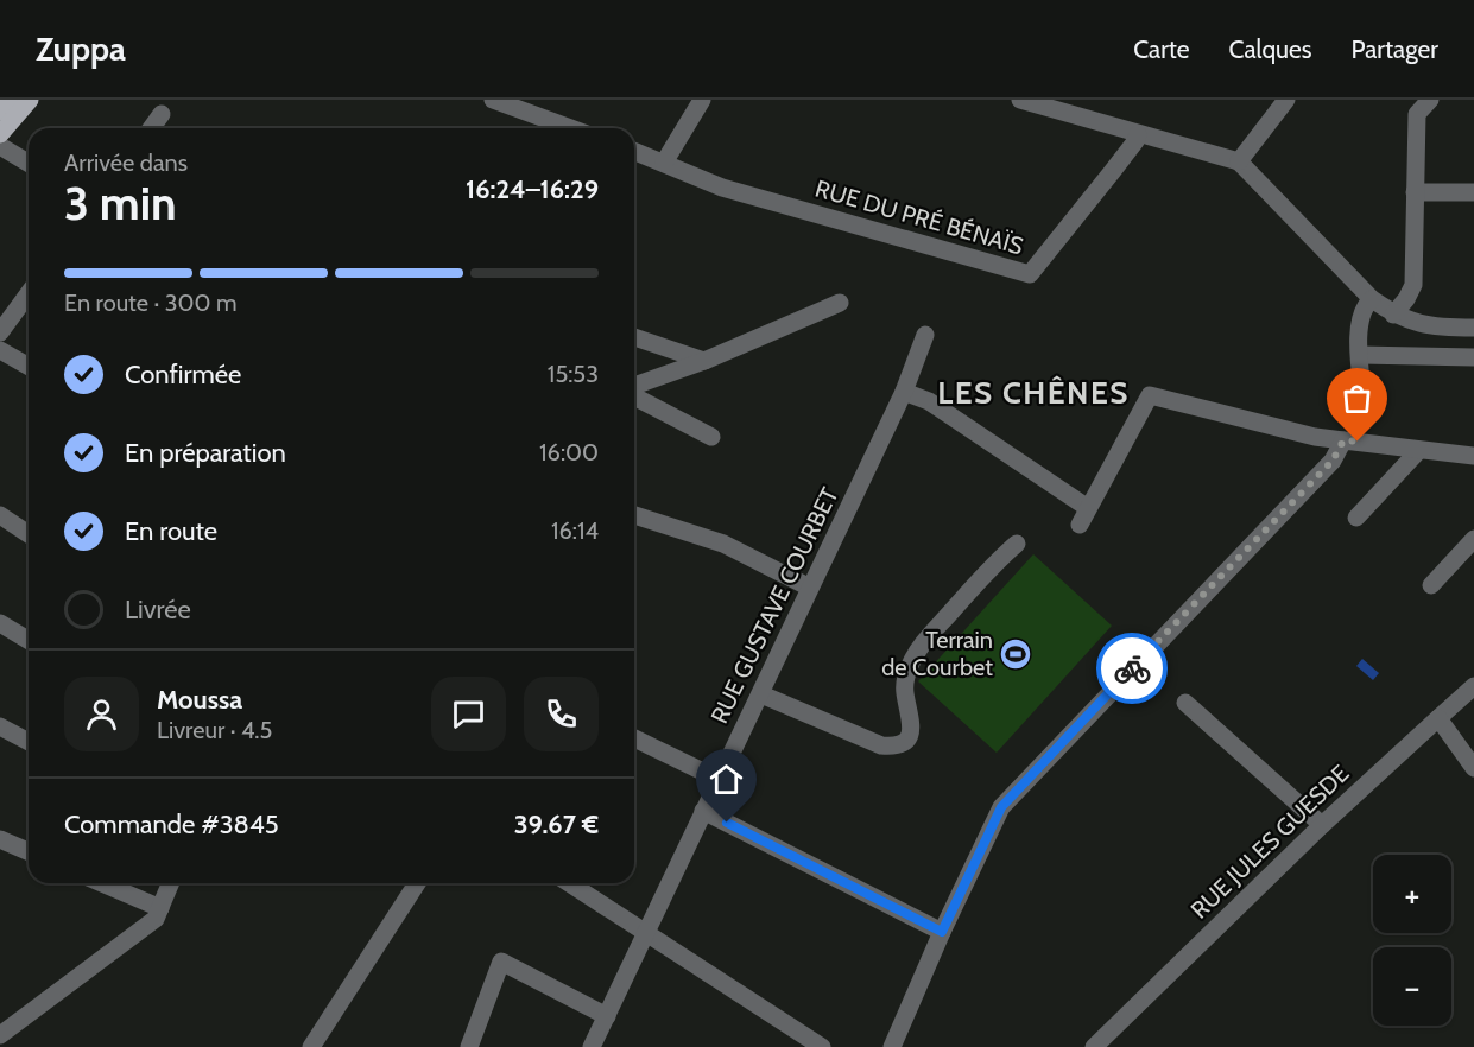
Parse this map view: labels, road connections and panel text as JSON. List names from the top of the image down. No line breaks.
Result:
{"streets":{"street":["RUE DU PRÉ BÉNAÏS","RUE GUSTAVE COURBET","RUE JULES GUESDE"]},"districts":["LES CHÊNES"],"places":{"sports":["Terrain de Courbet"]},"page":{"header":"Zuppa","nav":["Carte","Calques","Partager"],"heading":["3 min","Arrivée dans","16:24–16:29"],"panel":["Moussa","Livreur · 4.5","Commande #3845","39.67 €"],"bar":"En route · 300 m","list":[["Confirmée","15:53"],["En préparation","16:00"],["En route","16:14"],"Livrée"],"map_buttons":["+","−"]}}
